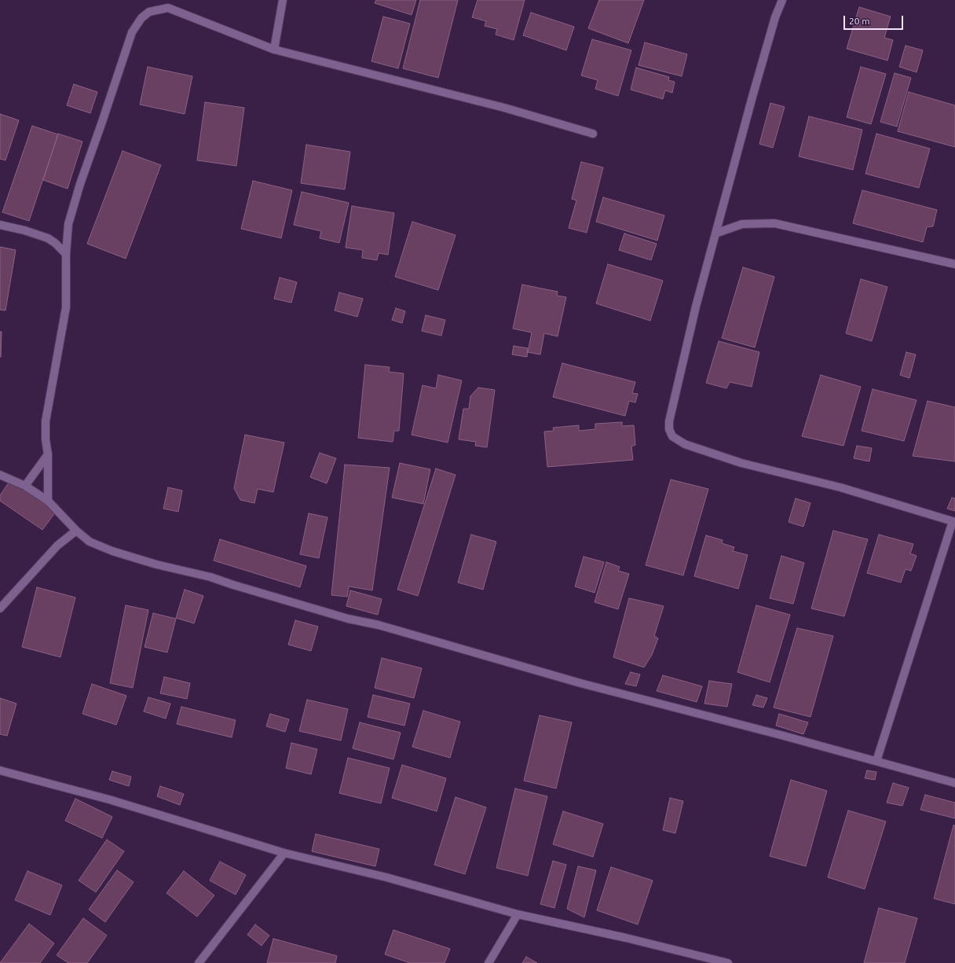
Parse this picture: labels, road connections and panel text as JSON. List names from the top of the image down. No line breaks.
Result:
{"scale_bar":"20 m"}
